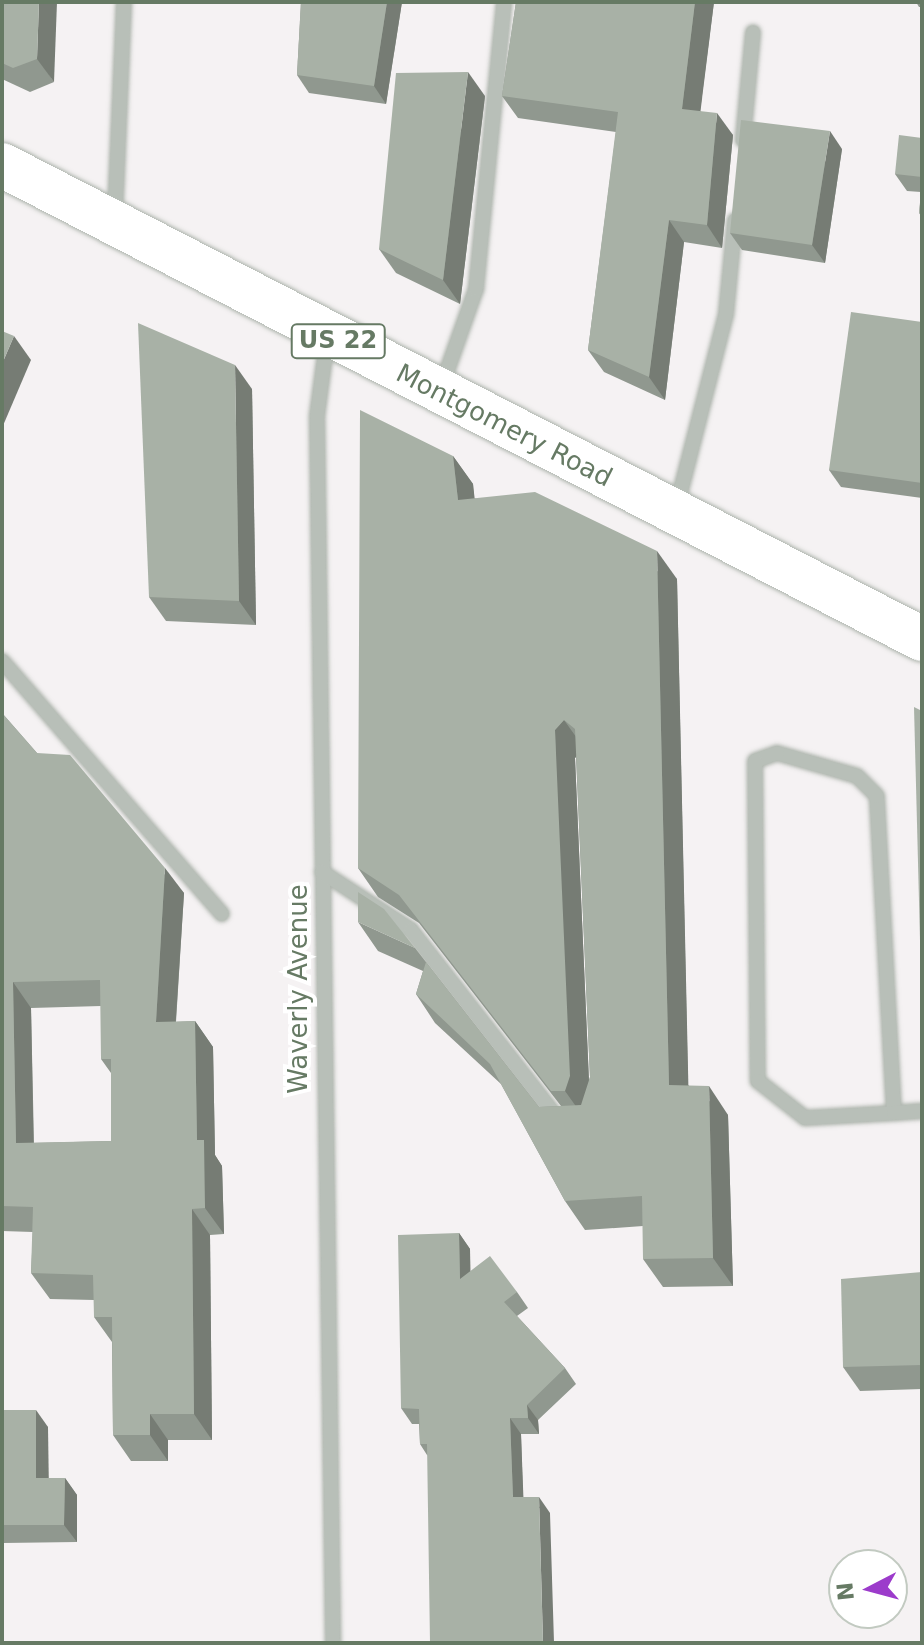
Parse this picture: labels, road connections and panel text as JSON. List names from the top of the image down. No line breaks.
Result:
{"streets":{"main road":["US 22","Montgomery Road"],"street":["Waverly Avenue"]},"crossings":[["Montgomery Road","Waverly Avenue"]],"north":"left"}
